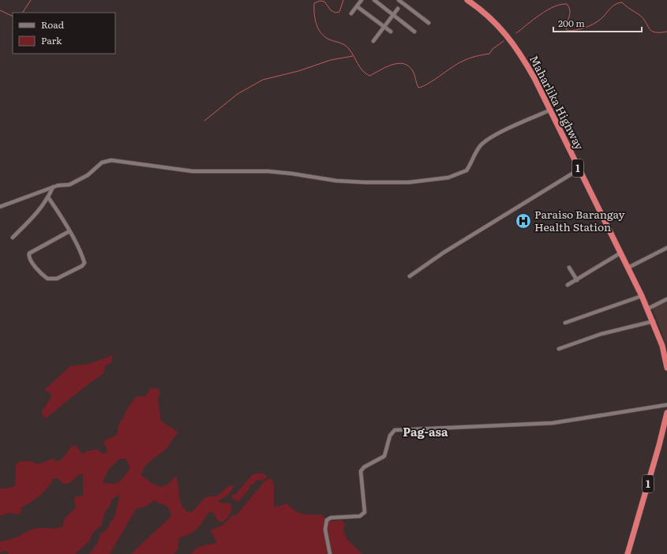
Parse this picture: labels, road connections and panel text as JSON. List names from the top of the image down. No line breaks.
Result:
{"streets":{"highway":["Maharlika Highway","1"]},"districts":["Pag-asa"],"places":{"hospital":["Paraiso Barangay Health Station"]},"legend":["Road","Park"],"scale_bar":"200 m"}
